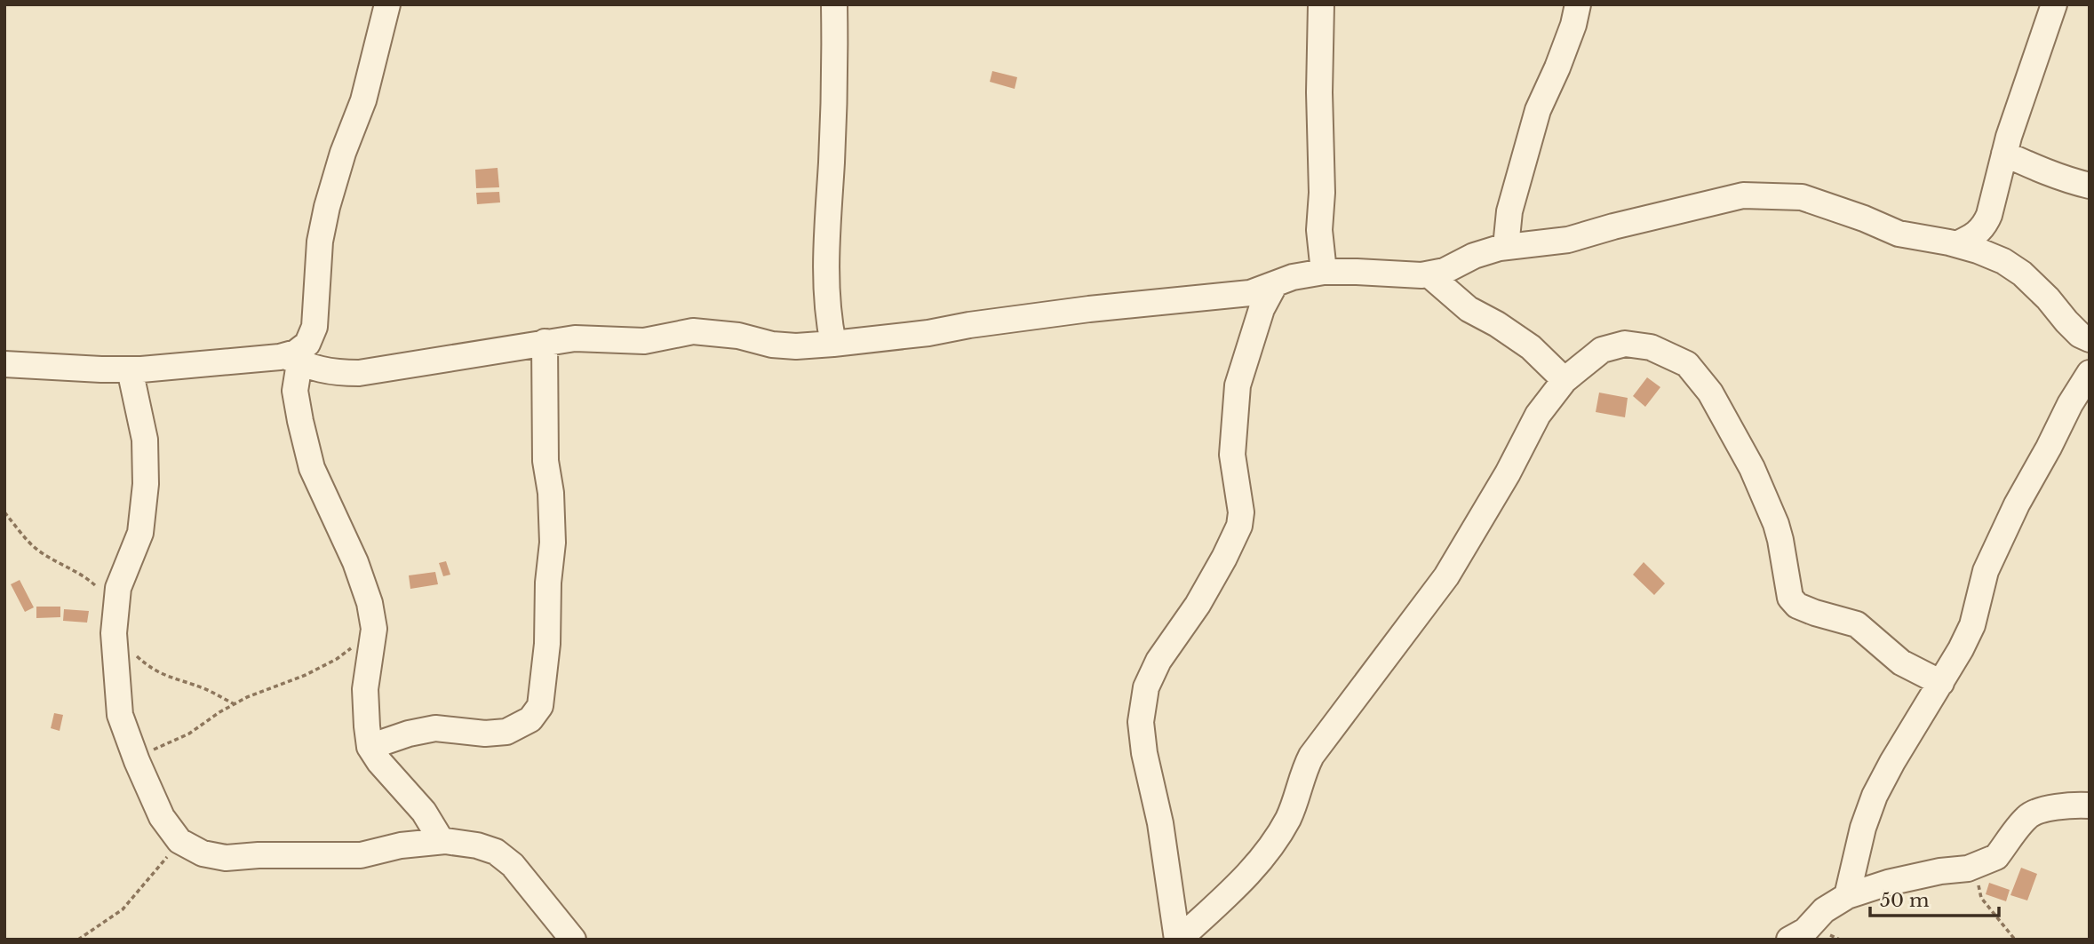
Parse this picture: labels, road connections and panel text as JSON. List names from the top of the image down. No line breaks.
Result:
{"scale_bar":"50 m"}
